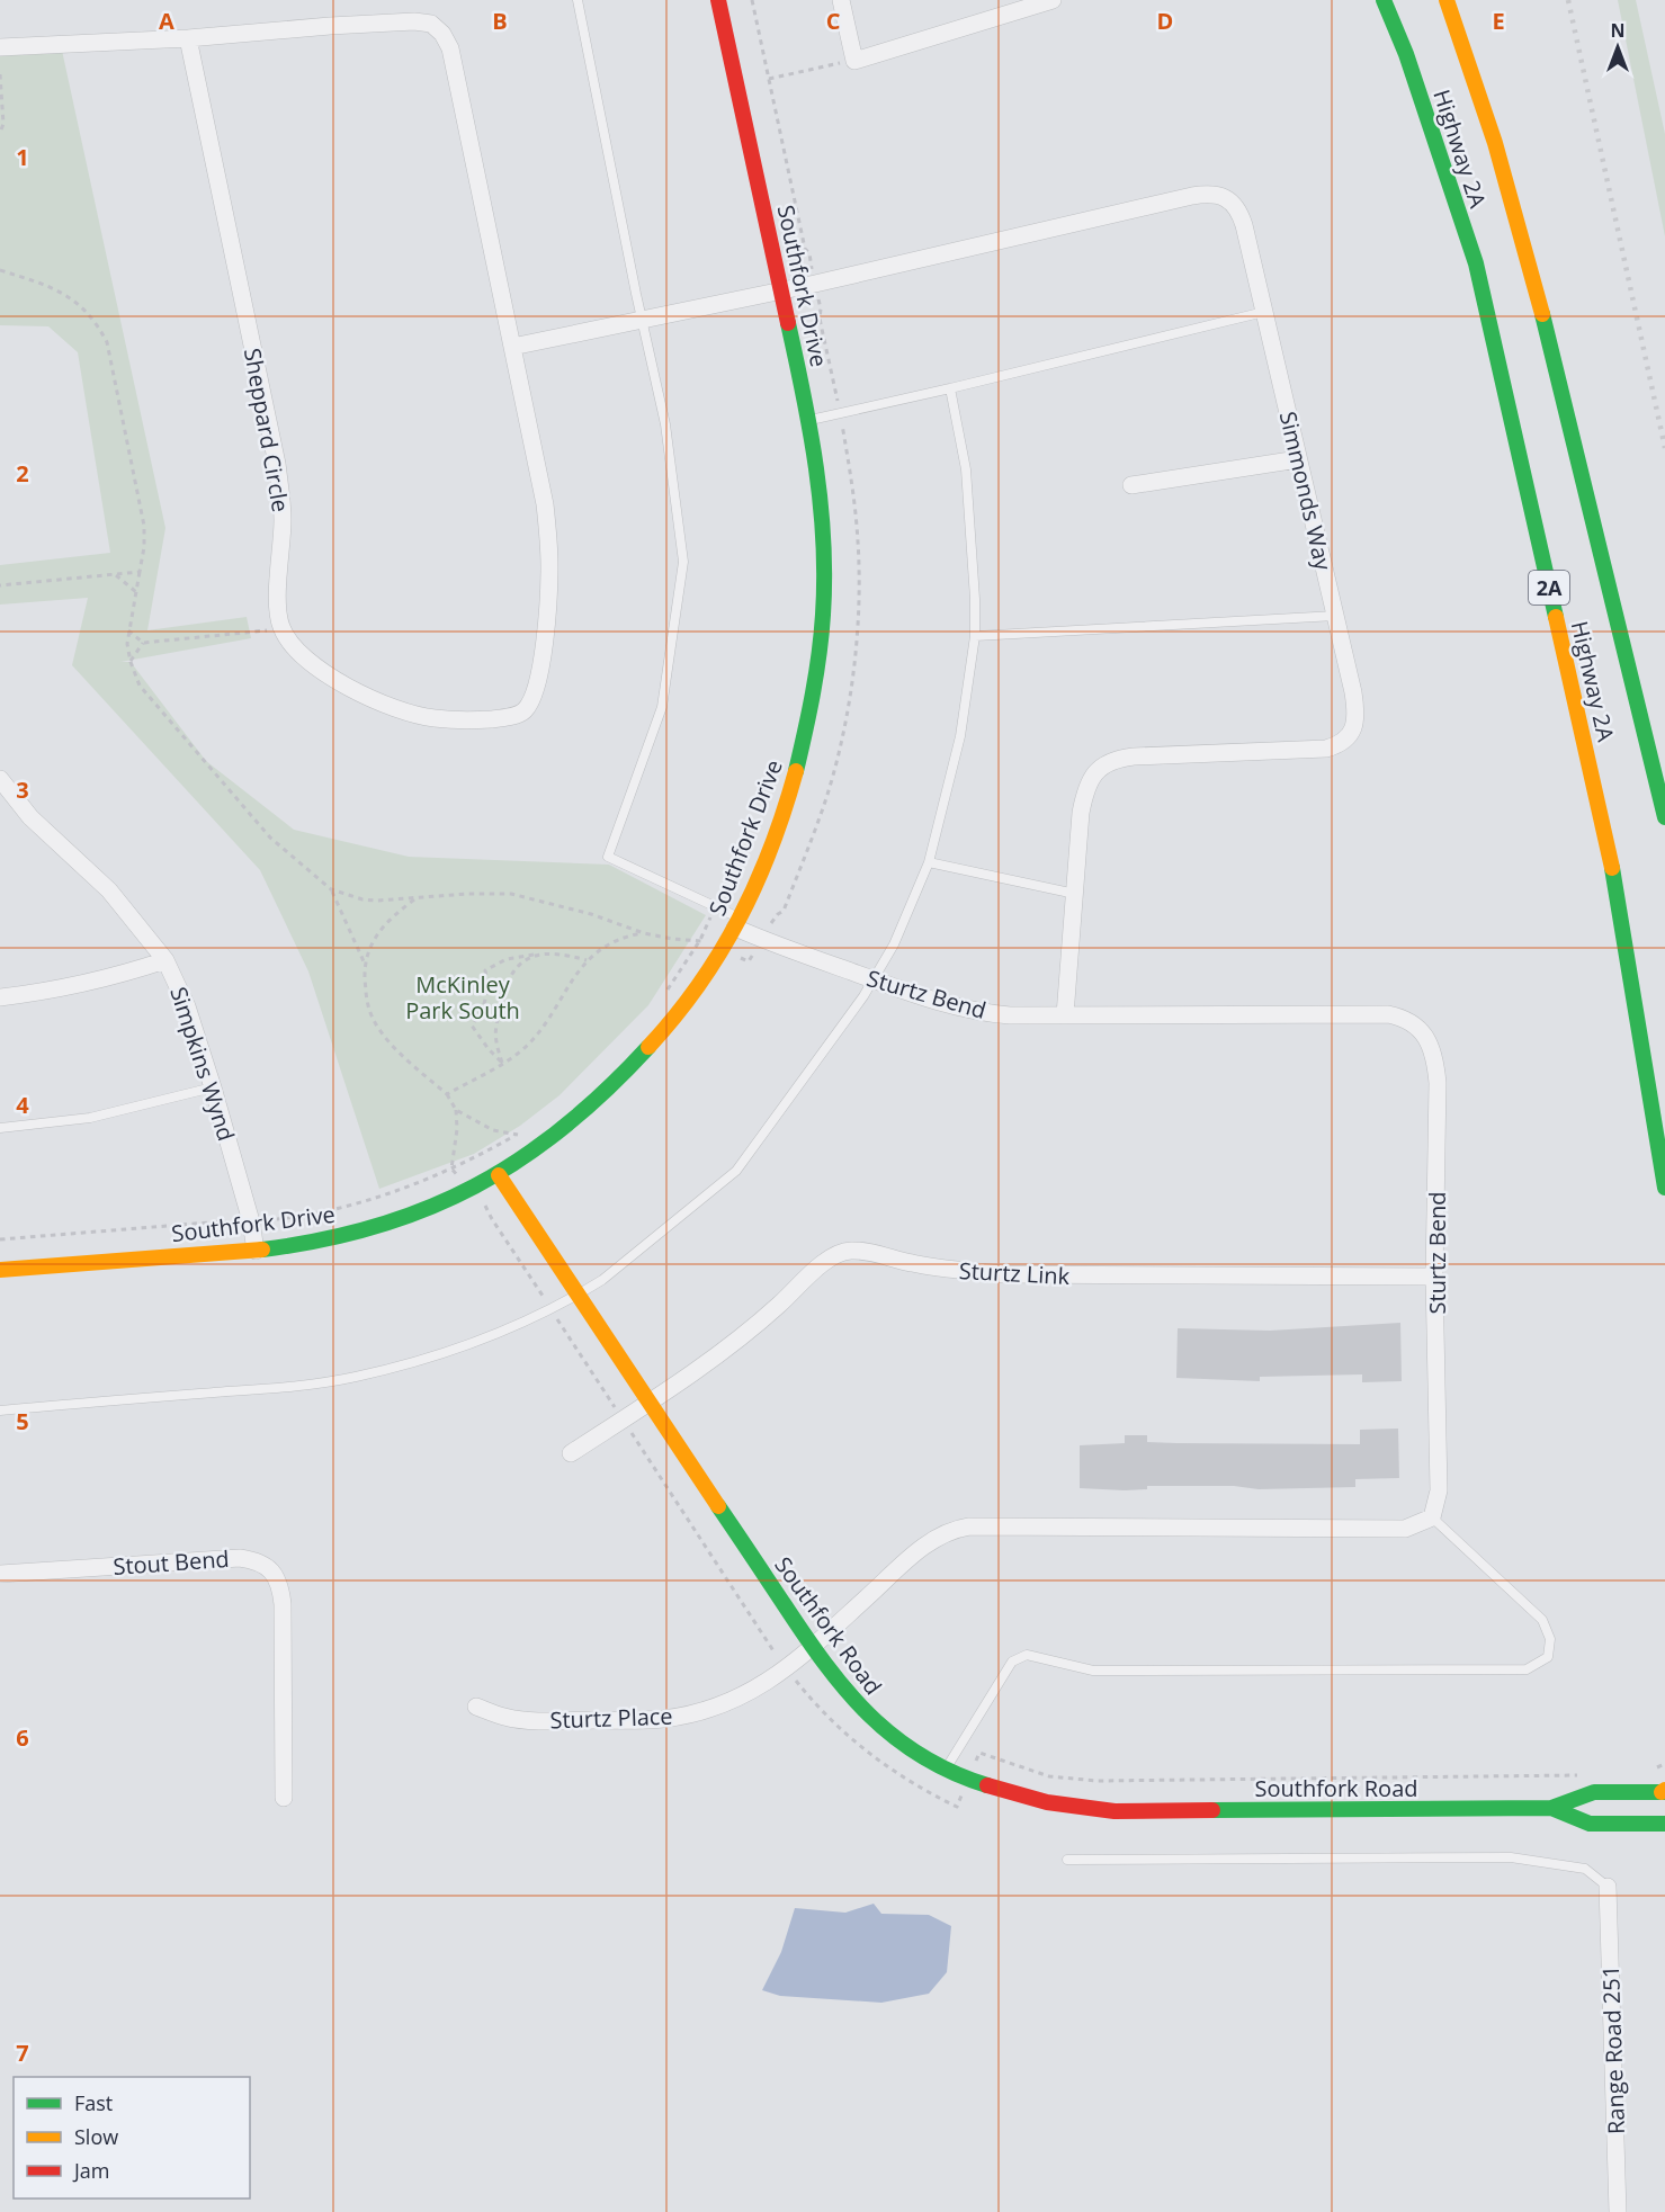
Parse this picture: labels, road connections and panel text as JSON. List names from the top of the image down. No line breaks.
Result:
{"streets":{"street":["Highway 2A","Southfork Drive","Sheppard Circle","Simmonds Way","2A","Sturtz Bend","Simpkins Wynd","Sturtz Link","Stout Bend","Southfork Road","Sturtz Place","Range Road 251"]},"crossings":[["Southfork Drive","Simmonds Way"],["Southfork Drive","Sturtz Bend"],["Southfork Drive","Simpkins Wynd"],["Southfork Drive","Southfork Road"],["Simmonds Way","Sturtz Bend"],["Sturtz Bend","Sturtz Link"],["Sturtz Link","Southfork Road"],["Southfork Road","Sturtz Place"]],"parks":["McKinley Park South"],"legend":["Fast","Slow","Jam"],"north":"top","grid":{"columns":["A","B","C","D","E"],"rows":["1","2","3","4","5","6","7"]}}
